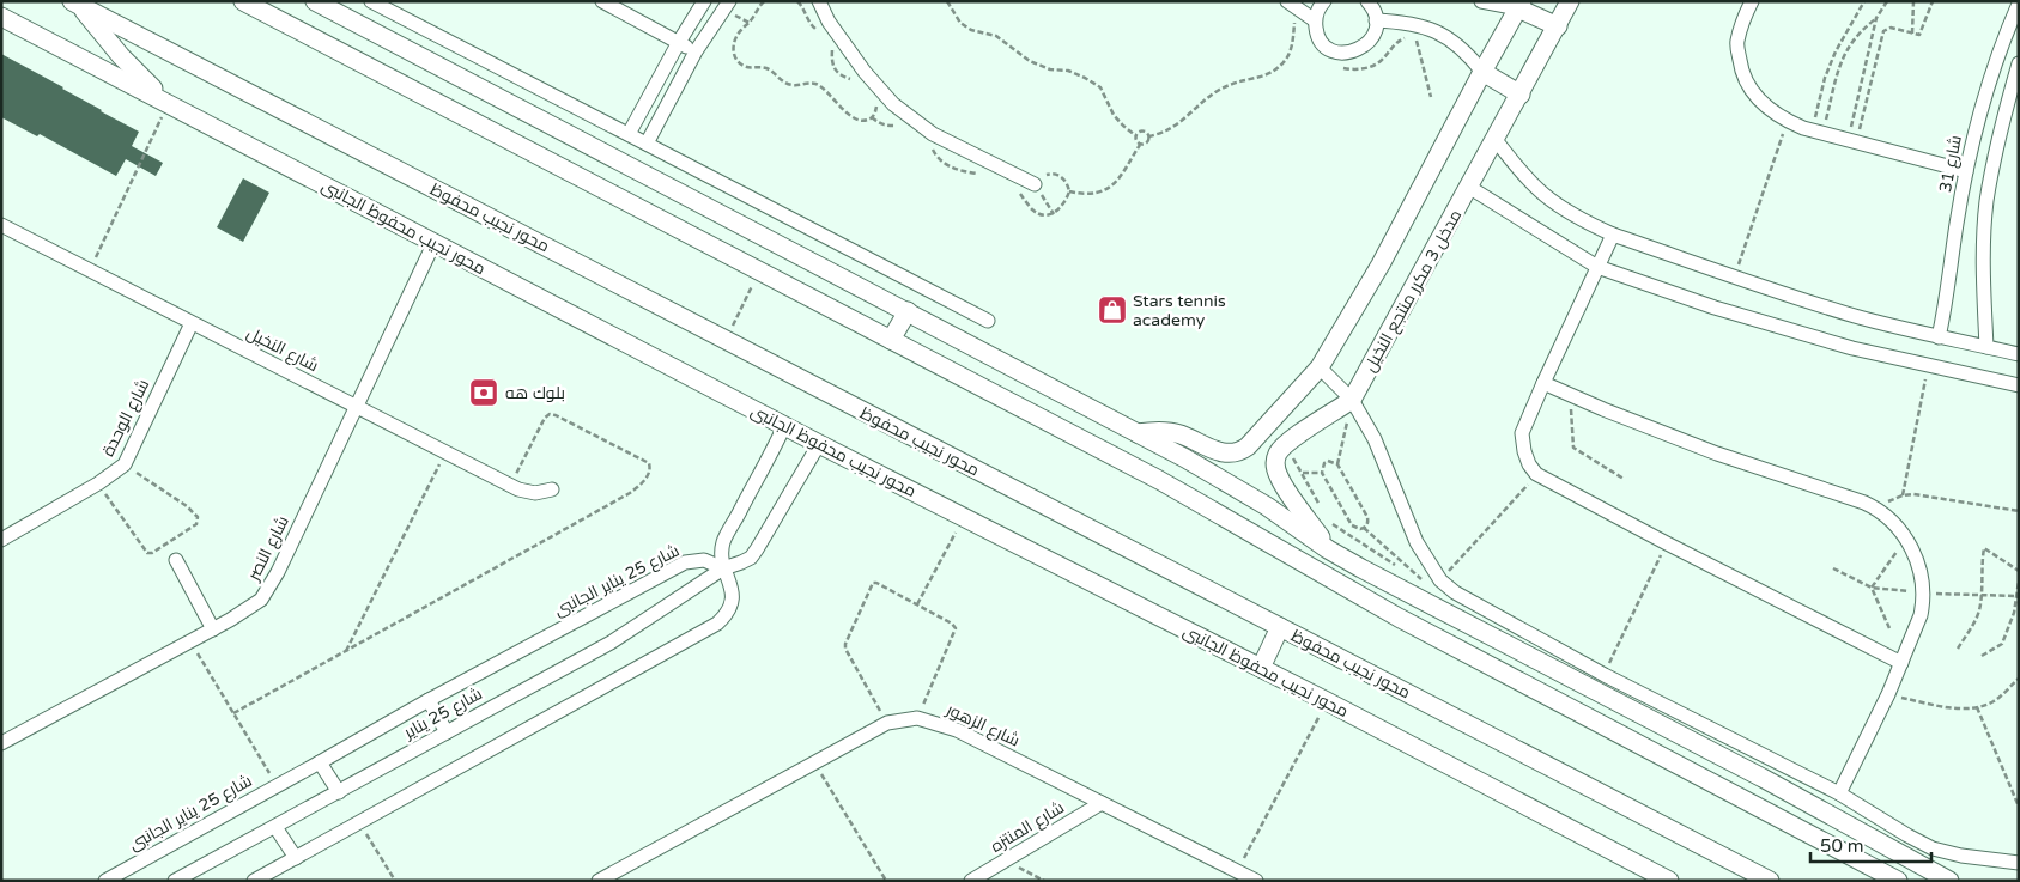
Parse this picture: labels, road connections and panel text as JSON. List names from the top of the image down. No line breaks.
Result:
{"streets":{"street":["شارع 31","محور نجيب محفوظ","محور نجيب محفوظ الجانبى","مدخل 3 مكرر منتجع النخيل","شارع النخيل","شارع الوحدة","شارع النصر","شارع 25 يناير الجانبى","شارع 25 يناير","شارع الزهور","شارع المنتزه"]},"crossings":[["محور نجيب محفوظ الجانبى","شارع النصر"],["محور نجيب محفوظ الجانبى","شارع 25 يناير"],["شارع النخيل","شارع الوحدة"],["شارع النخيل","شارع النصر"],["شارع 25 يناير الجانبى","شارع 25 يناير"],["شارع الزهور","شارع المنتزه"]],"places":{"shop":["Stars tennis academy"],"bank":["بلوك هه"]},"scale_bar":"50 m"}
